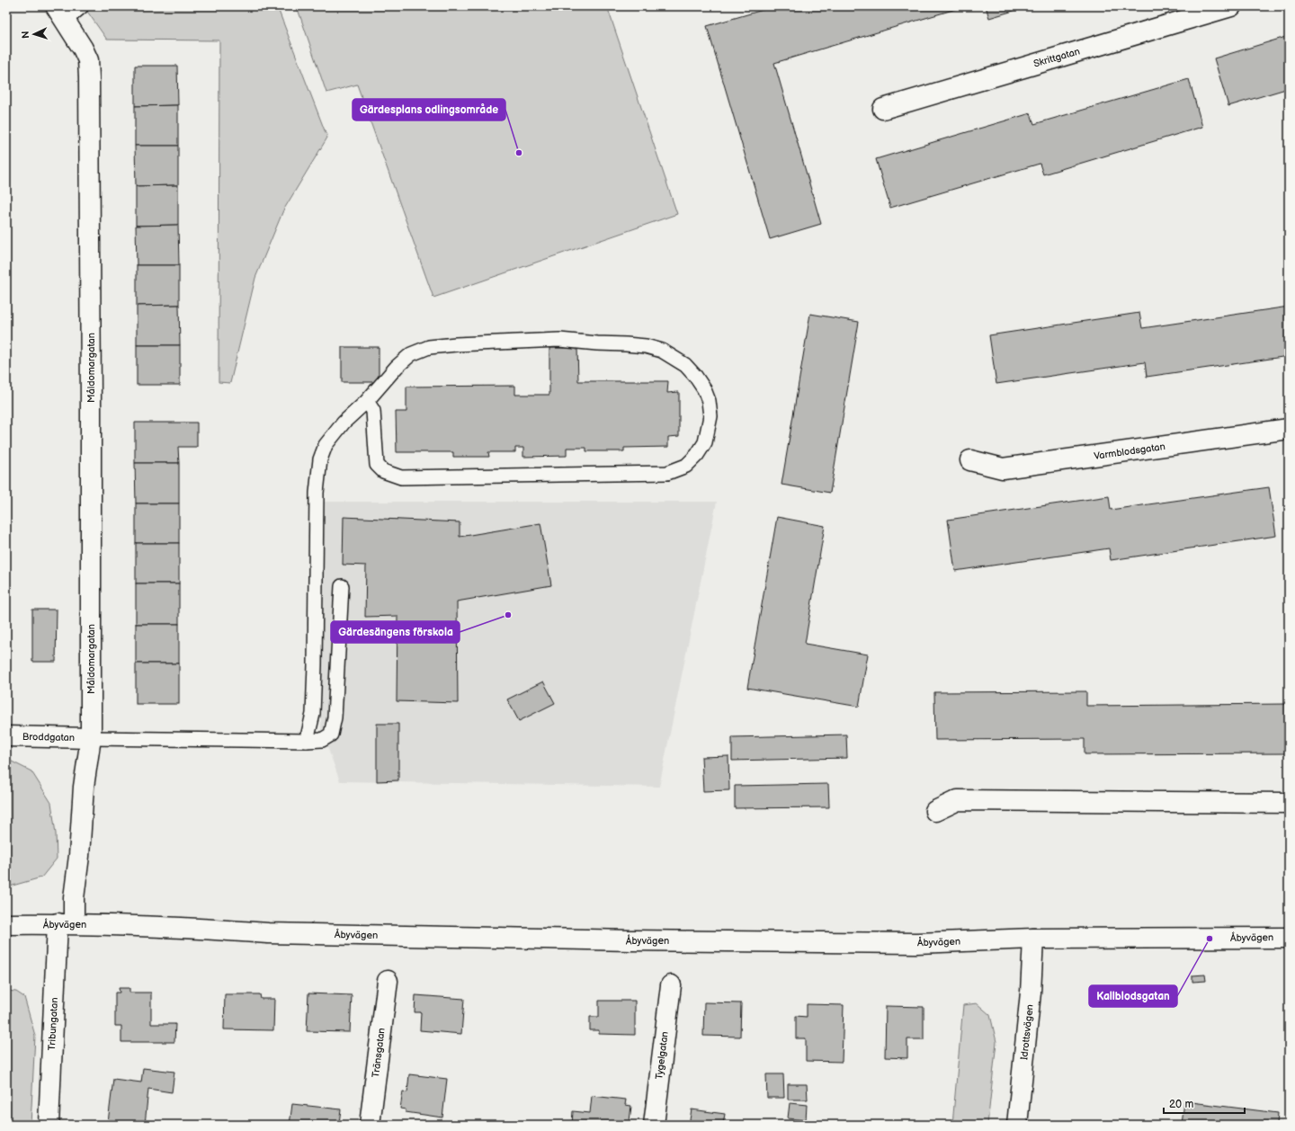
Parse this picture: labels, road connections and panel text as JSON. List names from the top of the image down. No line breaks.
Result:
{"streets":{"street":["Skrittgatan","Måldomargatan","Varmblodsgatan","Broddgatan","Åbyvägen","Tribungatan","Idrottsvägen","Tränsgatan","Tygelgatan"]},"crossings":[["Måldomargatan","Broddgatan"],["Måldomargatan","Åbyvägen"],["Måldomargatan","Tribungatan"],["Åbyvägen","Tribungatan"],["Åbyvägen","Idrottsvägen"]],"places":["Gärdesplans odlingsområde","Gärdesängens förskola","Kallblodsgatan"],"scale_bar":"20 m","north":"left"}
